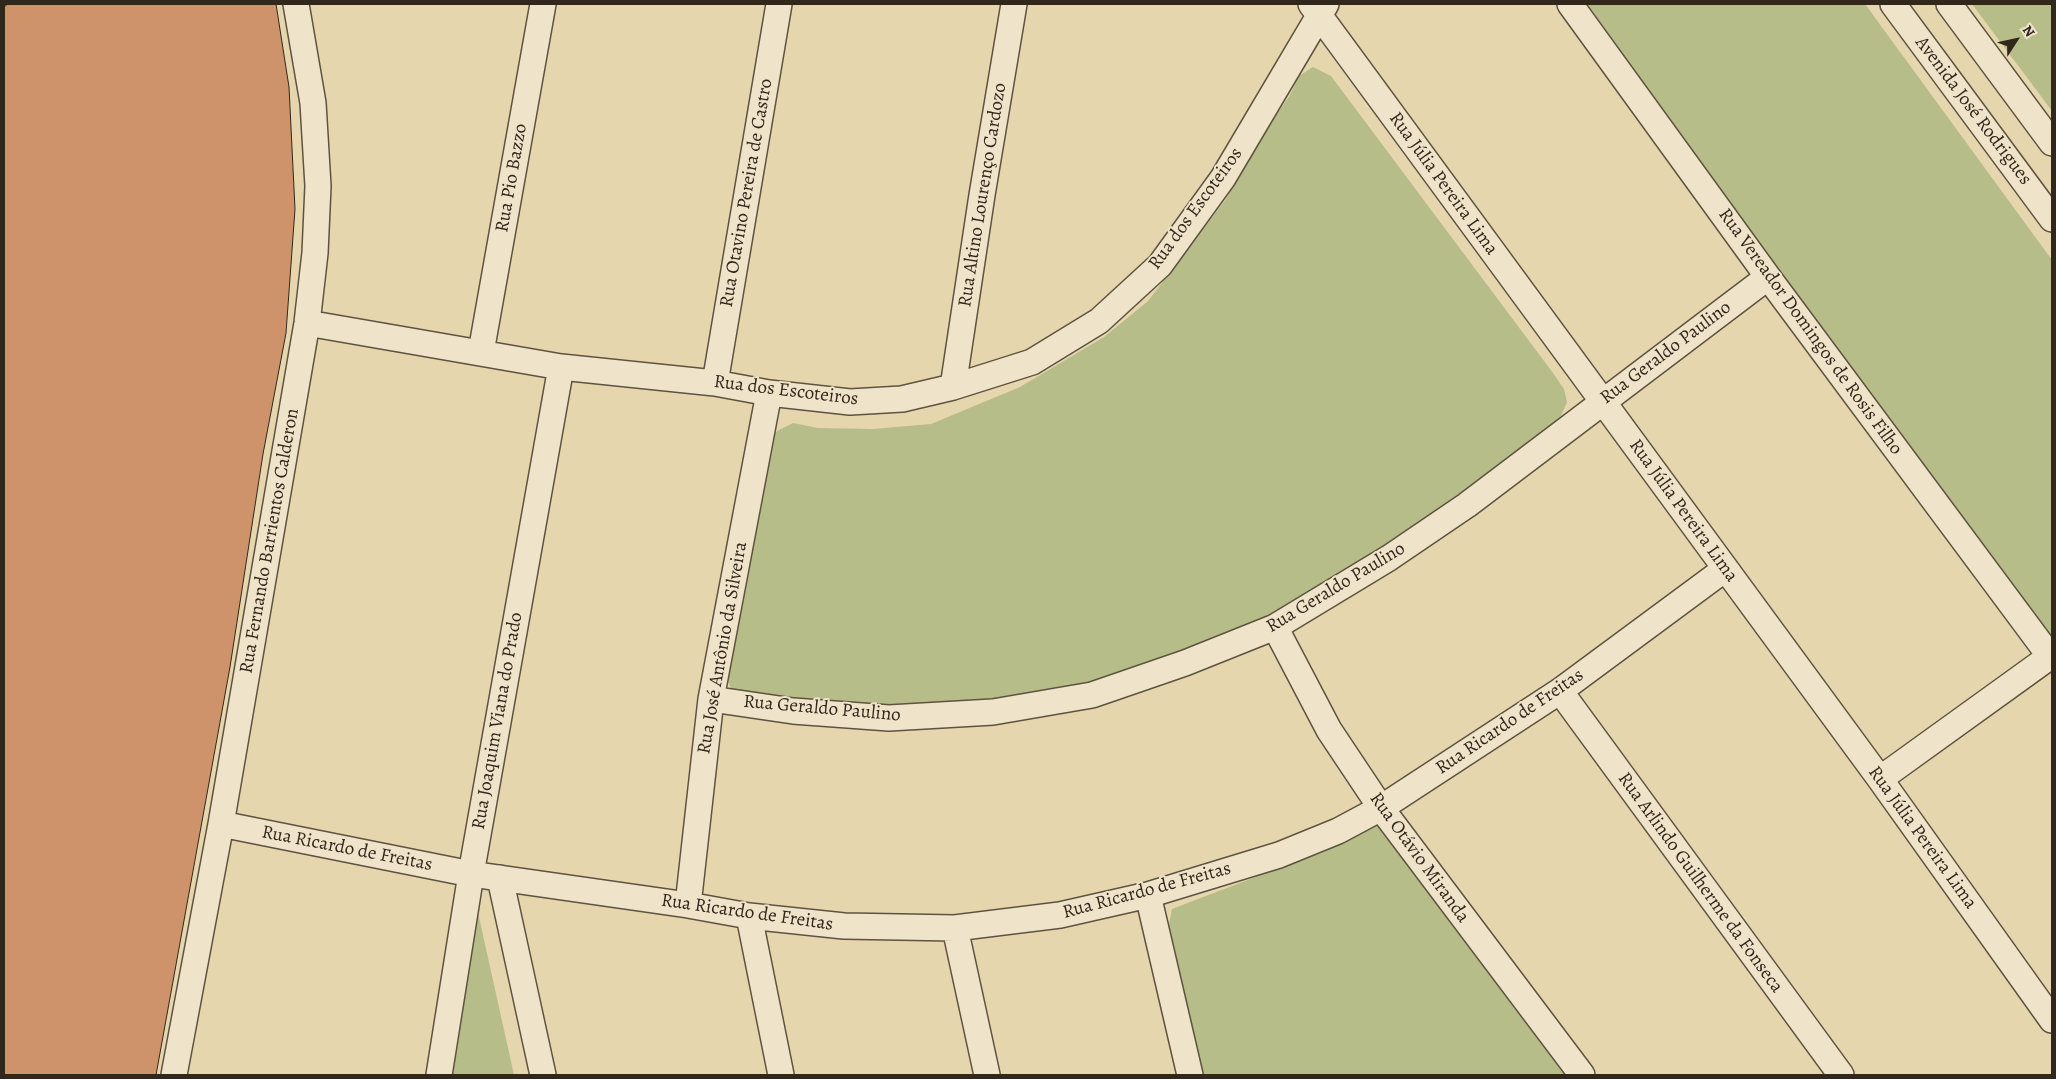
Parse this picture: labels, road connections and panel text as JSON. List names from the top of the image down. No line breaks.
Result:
{"streets":{"street":["Avenida José Rodrigues","Rua Pio Bazzo","Rua Júlia Pereira Lima","Rua Otavino Pereira de Castro","Rua Altino Lourenço Cardozo","Rua dos Escoteiros","Rua Vereador Domingos de Rosis Filho","Rua Geraldo Paulino","Rua Fernando Barrientos Calderon","Rua José Antônio da Silveira","Rua Joaquim Viana do Prado","Rua Ricardo de Freitas","Rua Otávio Miranda","Rua Arlindo Guilherme da Fonseca"]},"crossings":[["Rua Pio Bazzo","Rua dos Escoteiros"],["Rua Júlia Pereira Lima","Rua dos Escoteiros"],["Rua Júlia Pereira Lima","Rua Geraldo Paulino"],["Rua Júlia Pereira Lima","Rua Ricardo de Freitas"],["Rua Otavino Pereira de Castro","Rua dos Escoteiros"],["Rua Altino Lourenço Cardozo","Rua dos Escoteiros"],["Rua dos Escoteiros","Rua Fernando Barrientos Calderon"],["Rua dos Escoteiros","Rua José Antônio da Silveira"],["Rua dos Escoteiros","Rua Joaquim Viana do Prado"],["Rua Vereador Domingos de Rosis Filho","Rua Geraldo Paulino"],["Rua Geraldo Paulino","Rua José Antônio da Silveira"],["Rua Geraldo Paulino","Rua Otávio Miranda"],["Rua Fernando Barrientos Calderon","Rua Ricardo de Freitas"],["Rua José Antônio da Silveira","Rua Ricardo de Freitas"],["Rua Joaquim Viana do Prado","Rua Ricardo de Freitas"],["Rua Ricardo de Freitas","Rua Otávio Miranda"],["Rua Ricardo de Freitas","Rua Arlindo Guilherme da Fonseca"]],"north":"top right"}
